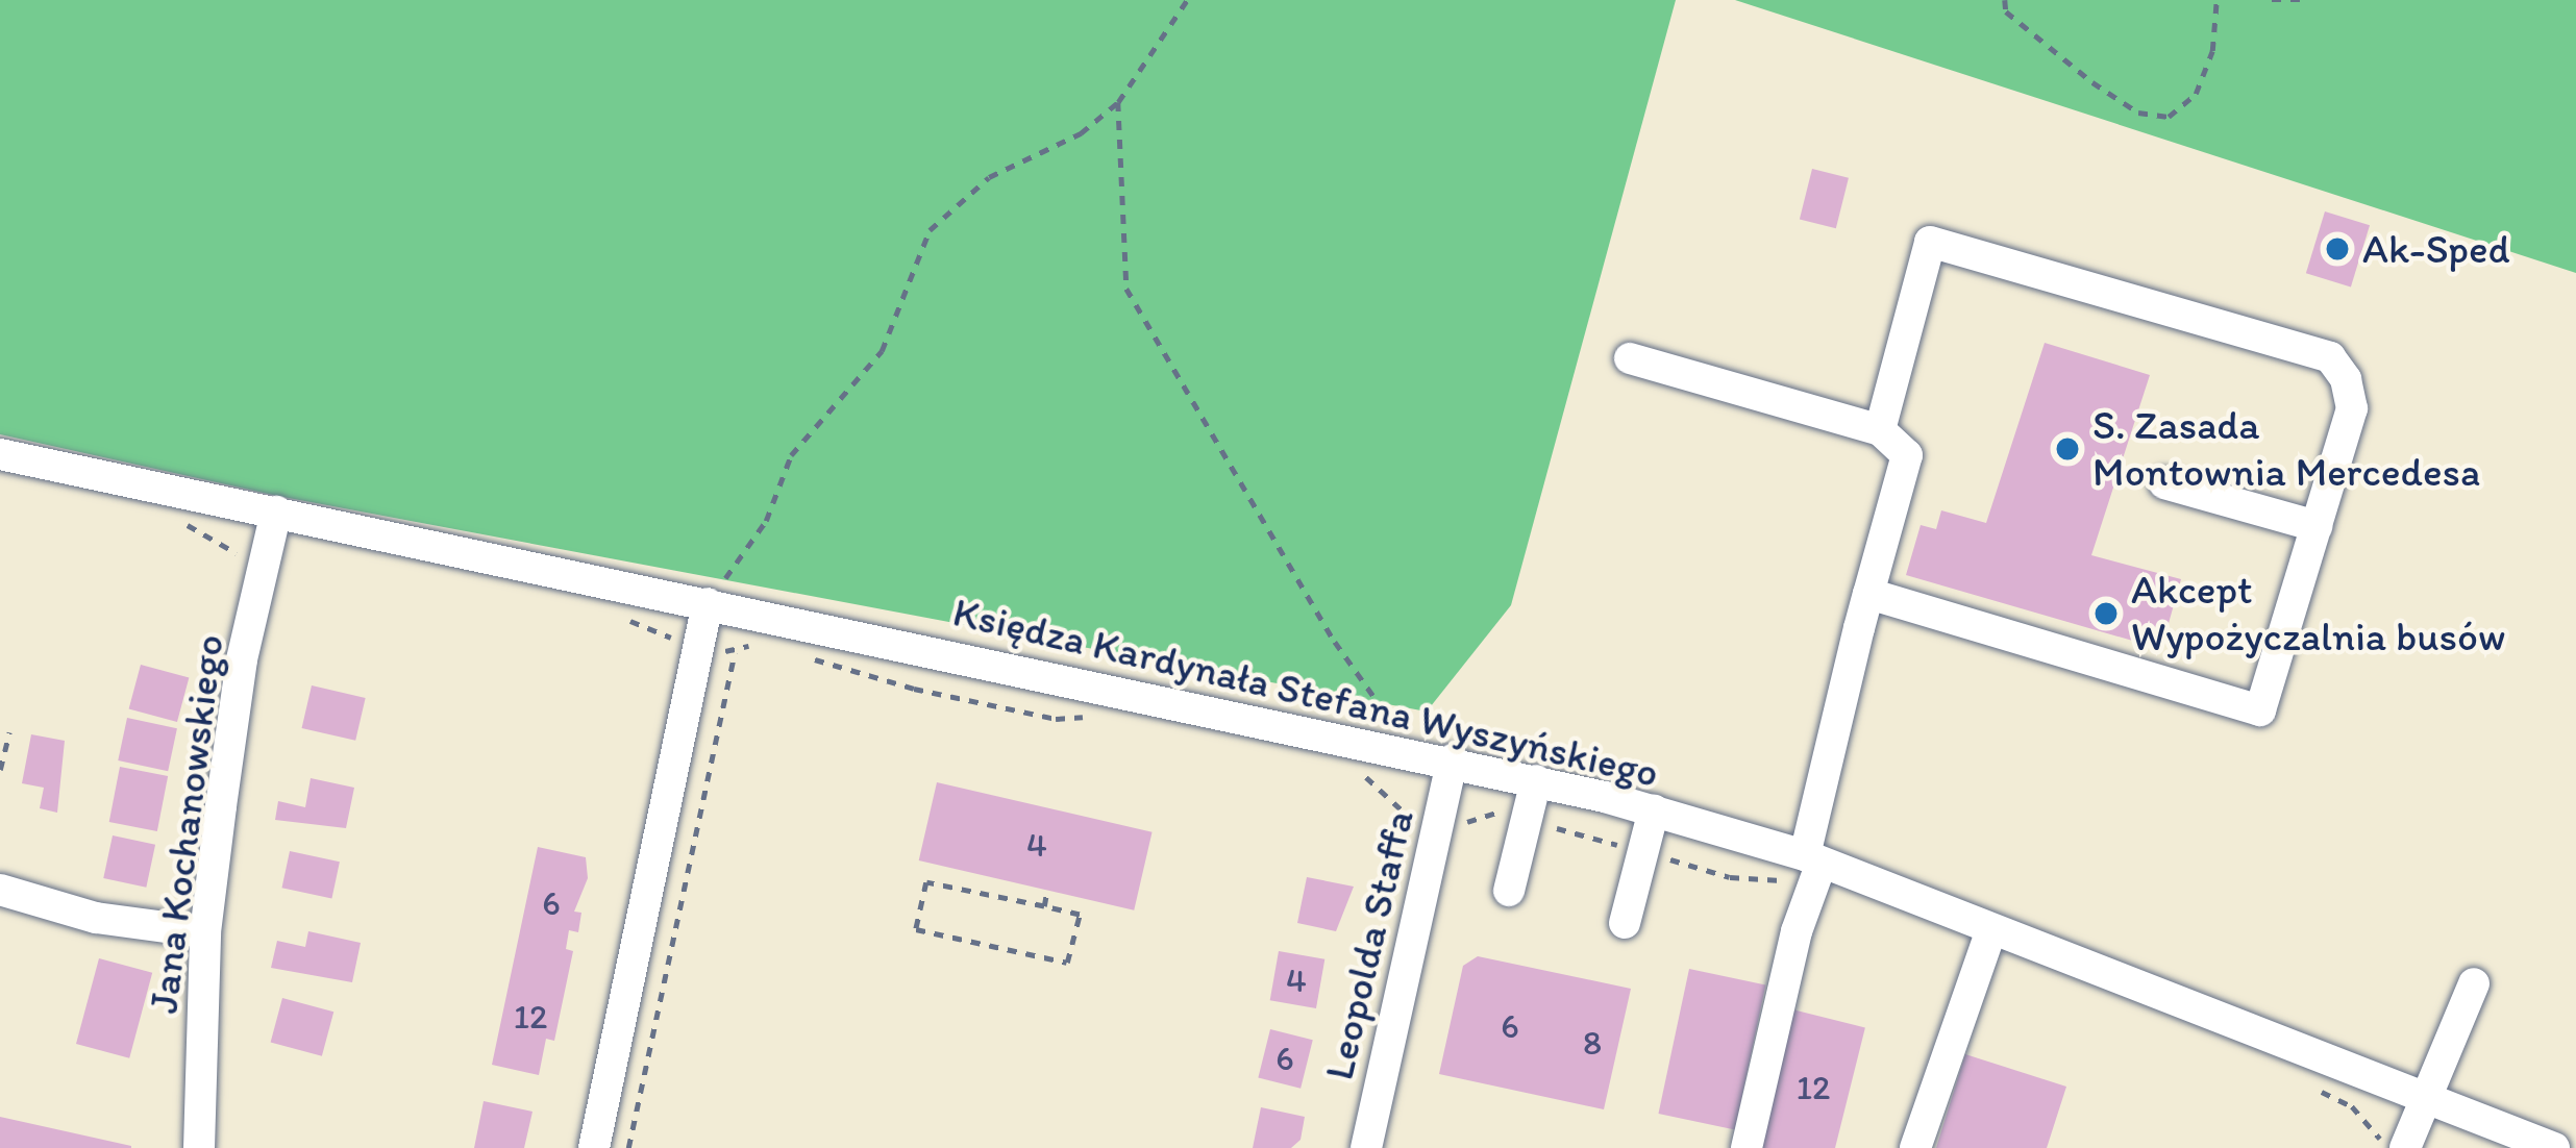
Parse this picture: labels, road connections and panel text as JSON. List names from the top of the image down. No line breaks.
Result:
{"streets":{"street":["Księdza Kardynała Stefana Wyszyńskiego","Jana Kochanowskiego","Leopolda Staffa"]},"crossings":[["Księdza Kardynała Stefana Wyszyńskiego","Jana Kochanowskiego"],["Księdza Kardynała Stefana Wyszyńskiego","Leopolda Staffa"]],"places":["Ak-Sped","S. Zasada Montownia Mercedesa","Akcept Wypożyczalnia busów"],"house_numbers":["4","6","4","12","6","8","6","12"]}
